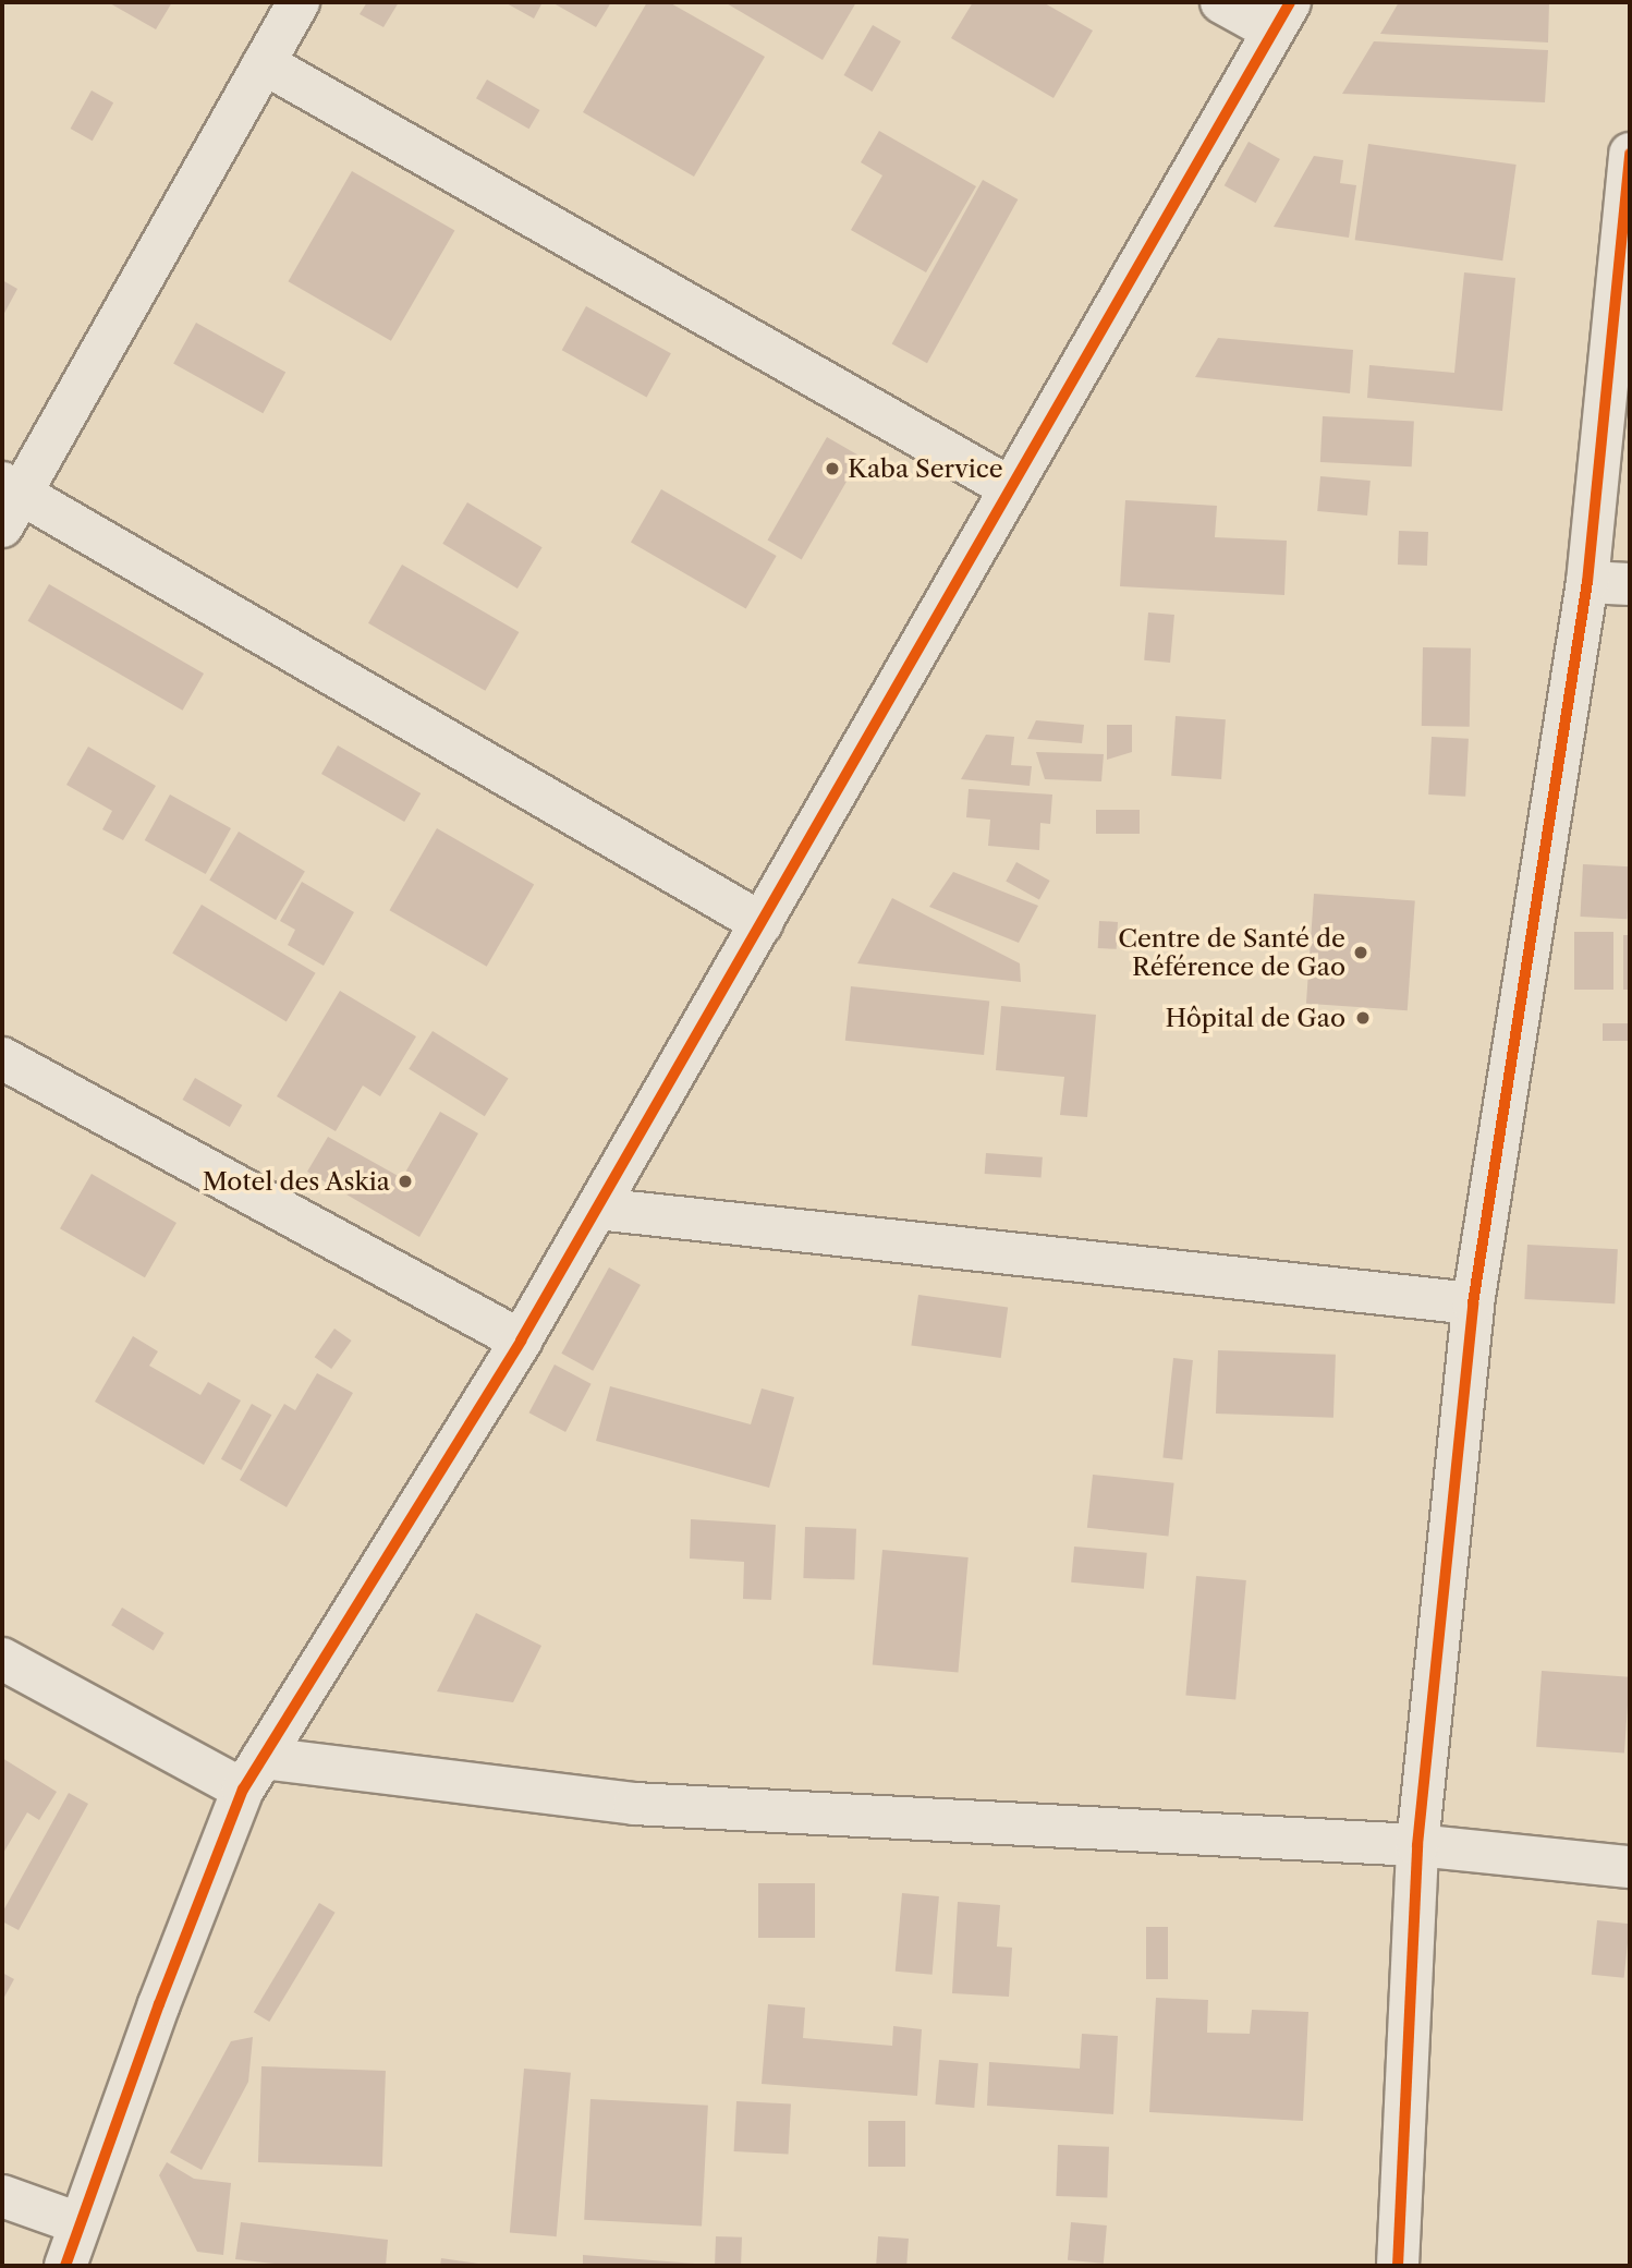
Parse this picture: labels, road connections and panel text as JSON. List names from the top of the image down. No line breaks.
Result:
{"places":["Kaba Service","Centre de Santé de Référence de Gao","Hôpital de Gao","Motel des Askia"]}
